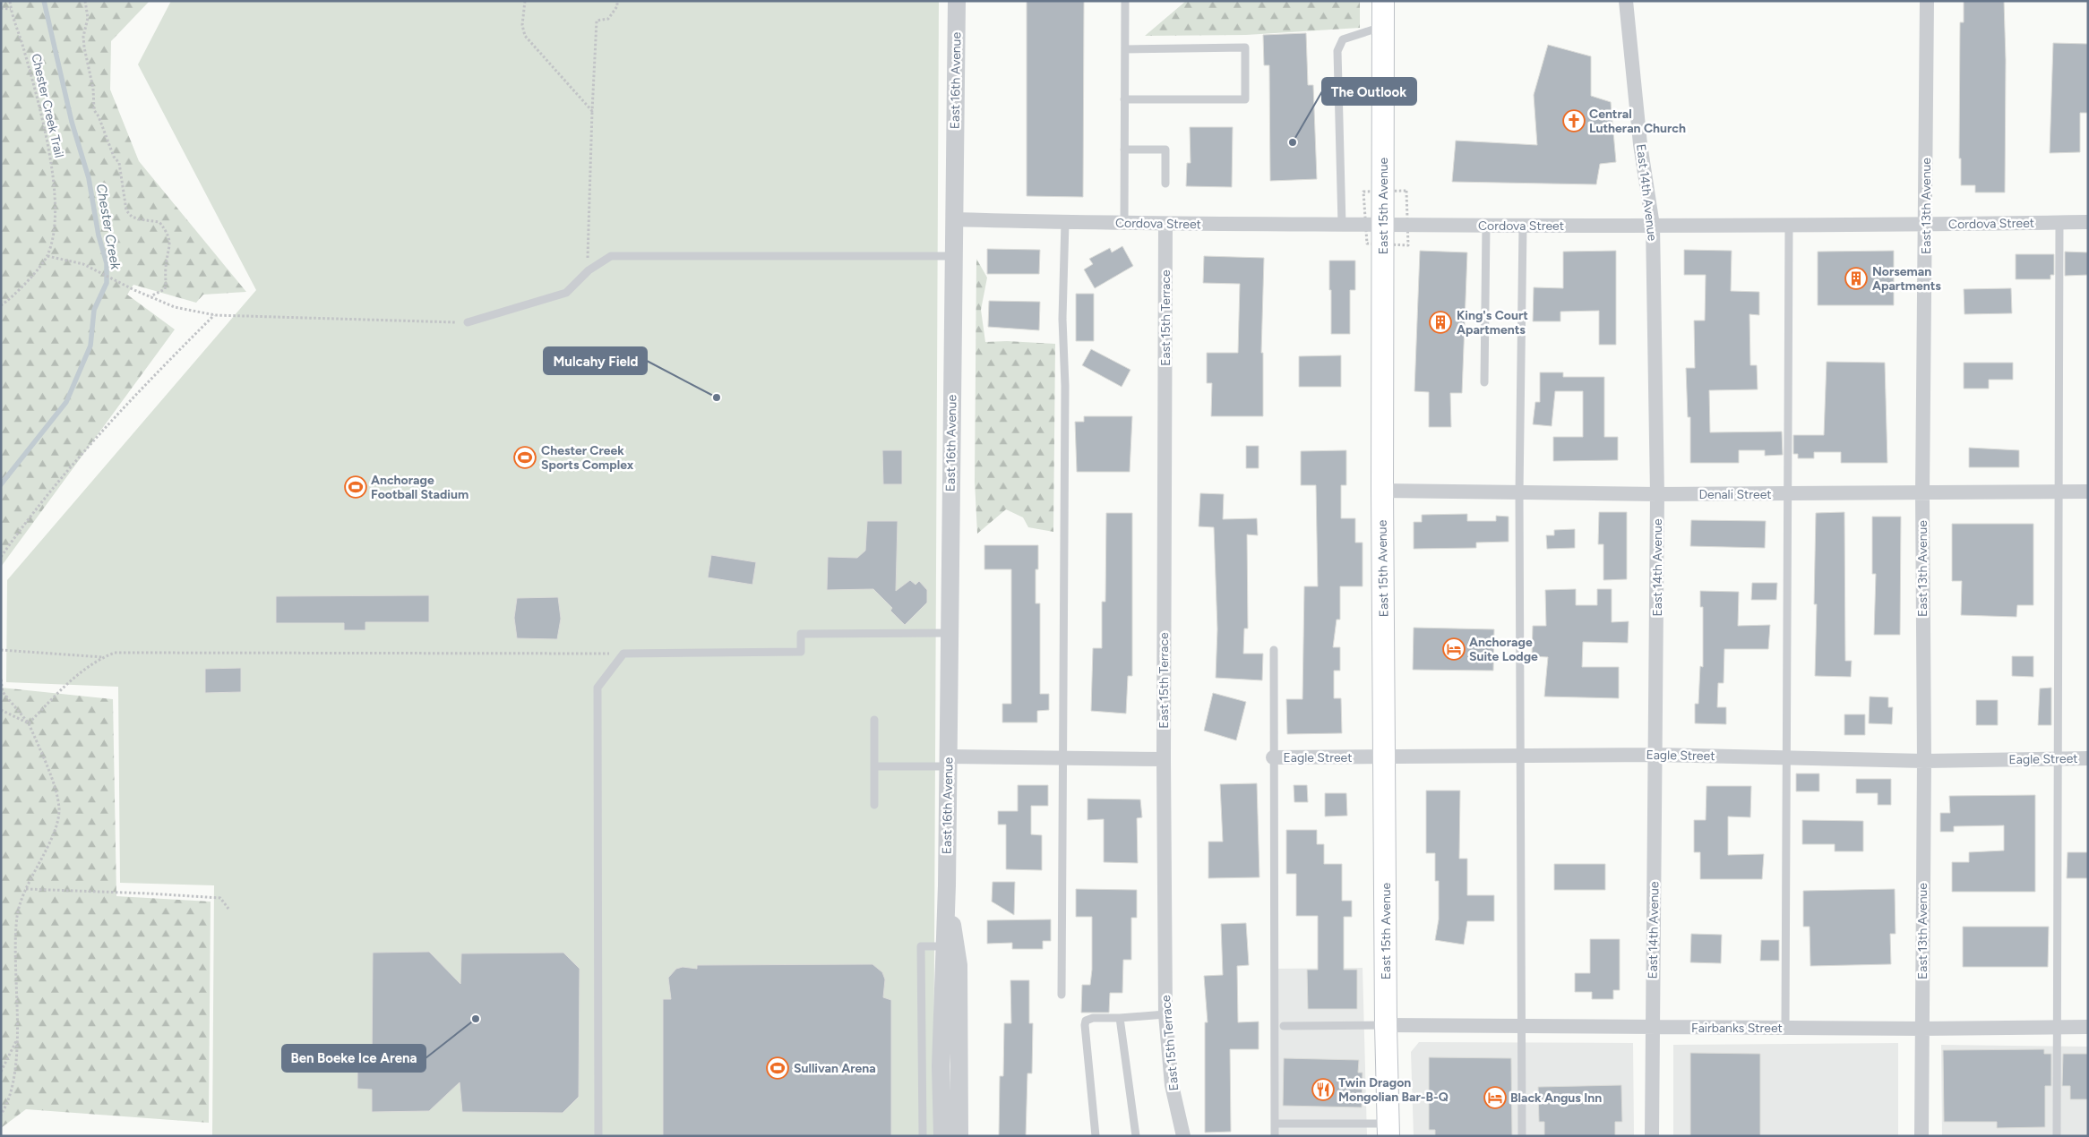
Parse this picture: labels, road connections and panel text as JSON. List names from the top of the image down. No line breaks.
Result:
{"streets":{"main road":["East 15th Avenue"],"street":["East 16th Avenue","East 14th Avenue","East 13th Avenue","Cordova Street","East 15th Terrace","Denali Street","Eagle Street","Fairbanks Street"],"path":["Chester Creek Trail"]},"crossings":[["East 16th Avenue","Cordova Street"],["East 14th Avenue","Cordova Street"],["East 14th Avenue","Denali Street"],["East 14th Avenue","Eagle Street"],["East 14th Avenue","Fairbanks Street"],["East 15th Avenue","Cordova Street"],["East 15th Avenue","Denali Street"],["East 15th Avenue","Eagle Street"],["East 15th Avenue","Fairbanks Street"],["East 13th Avenue","Cordova Street"],["East 13th Avenue","Denali Street"],["East 13th Avenue","Eagle Street"],["East 13th Avenue","Fairbanks Street"],["Cordova Street","East 15th Terrace"]],"water":["Chester Creek"],"places":{"church":["Central Lutheran Church"],"other":["The Outlook","Mulcahy Field","Ben Boeke Ice Arena"],"building":["Norseman Apartments","King's Court Apartments"],"sports":["Chester Creek Sports Complex","Anchorage Football Stadium","Sullivan Arena"],"hotel":["Anchorage Suite Lodge","Black Angus Inn"],"restaurant":["Twin Dragon Mongolian Bar-B-Q"]}}
